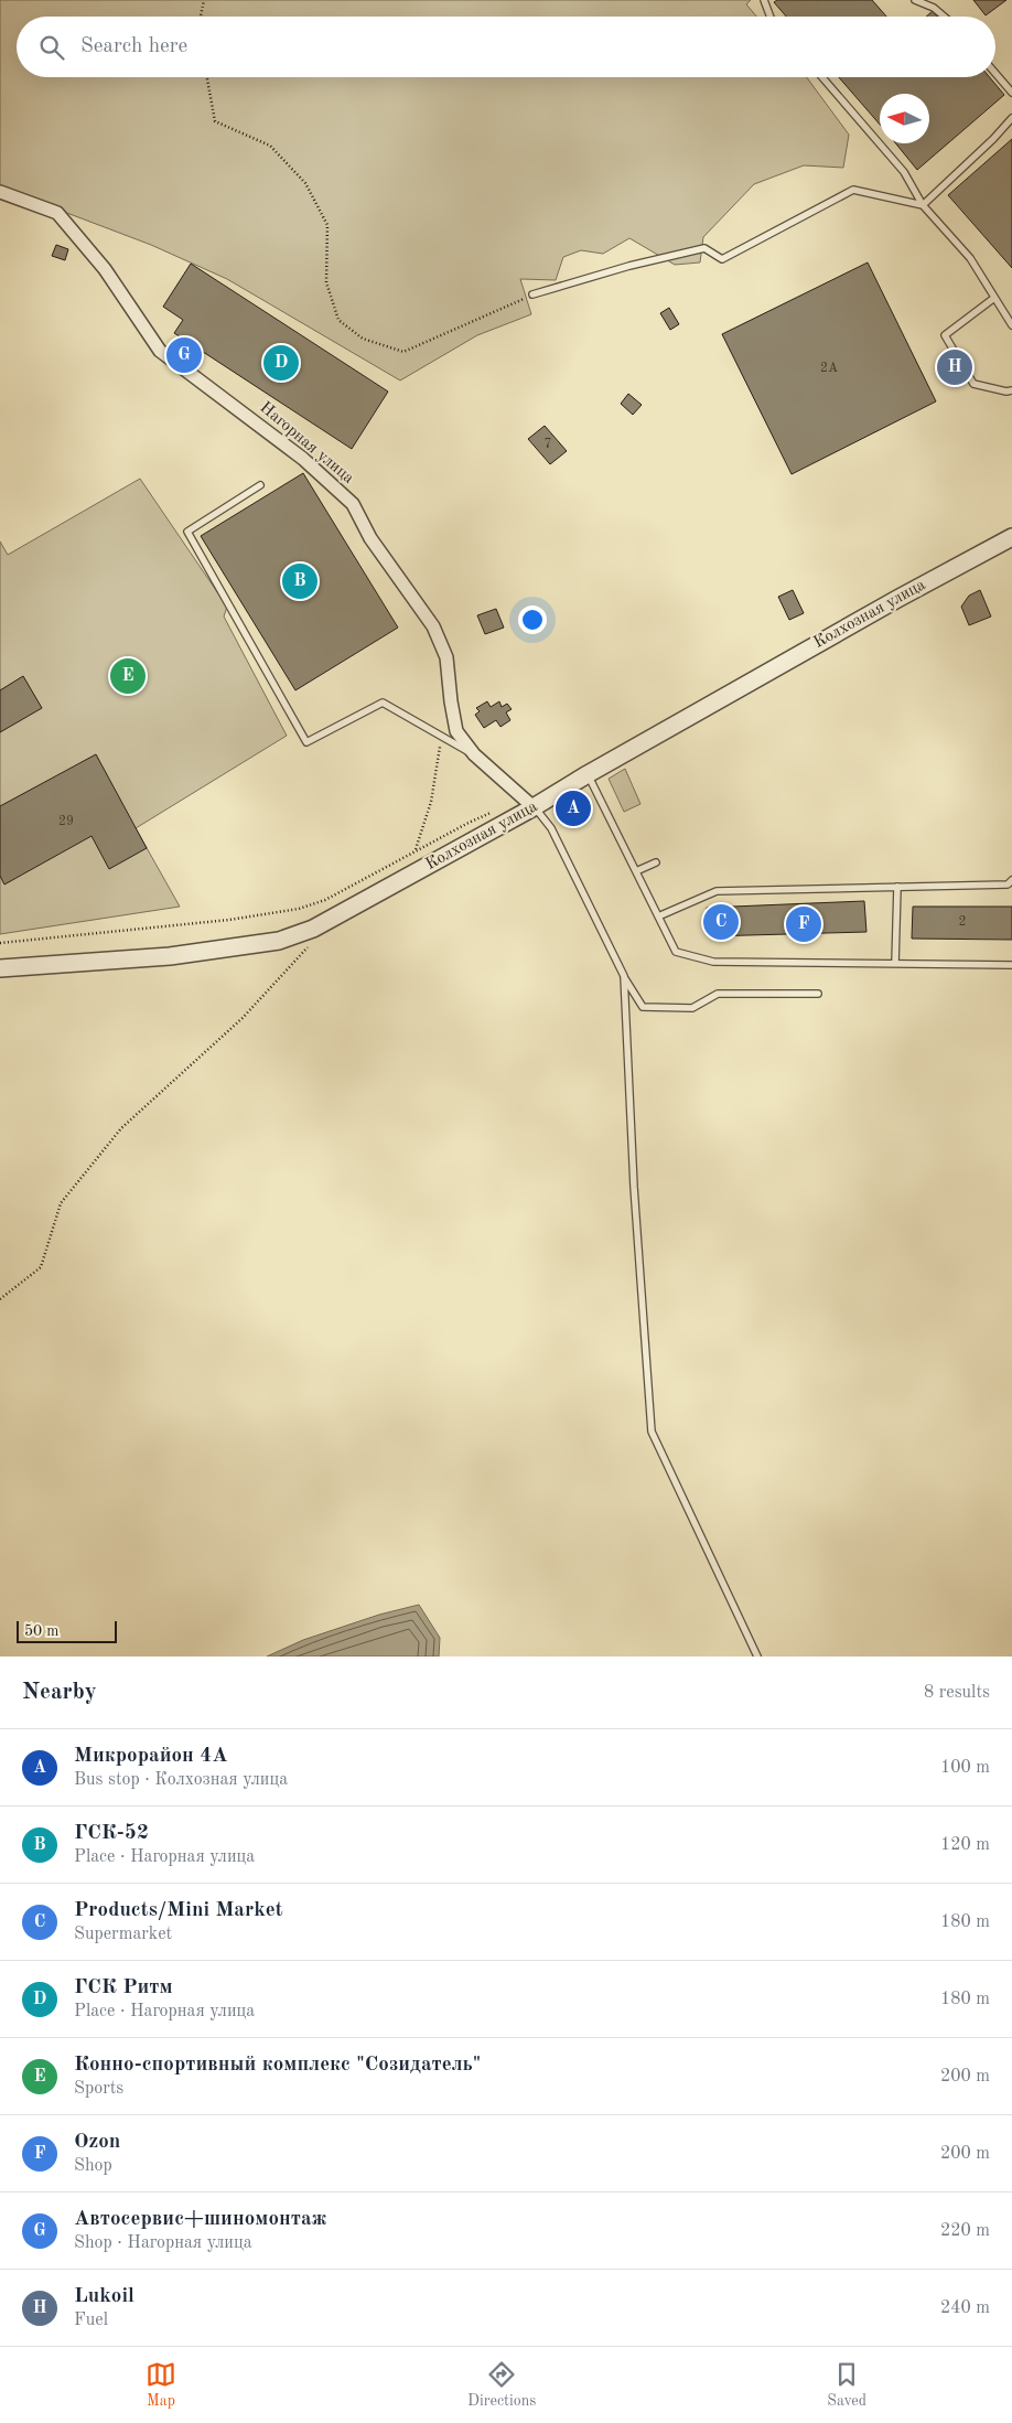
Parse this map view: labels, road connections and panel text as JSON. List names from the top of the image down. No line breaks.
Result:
{"streets":{"street":["Нагорная улица","Колхозная улица"]},"crossings":[["Нагорная улица","Колхозная улица"]],"house_numbers":["2А","7","29","2"],"scale_bar":"50 m","north":"left","page":{"search":"Search here","pins":["G","D","H","B","E","A","C","F"],"scale":"50 m","heading":["Nearby","8 results"],"list":[{"mark":"A","name":"Микрорайон 4А","note":"Bus stop · Колхозная улица","value":"100 m"},{"mark":"B","name":"ГСК-52","note":"Place · Нагорная улица","value":"120 m"},{"mark":"C","name":"Products/Mini Market","note":"Supermarket","value":"180 m"},{"mark":"D","name":"ГСК Ритм","note":"Place · Нагорная улица","value":"180 m"},{"mark":"E","name":"Конно-спортивный комплекс \"Созидатель\"","note":"Sports","value":"200 m"},{"mark":"F","name":"Ozon","note":"Shop","value":"200 m"},{"mark":"G","name":"Автосервис+шиномонтаж","note":"Shop · Нагорная улица","value":"220 m"},{"mark":"H","name":"Lukoil","note":"Fuel","value":"240 m"}],"nav":["Map","Directions","Saved"]}}
